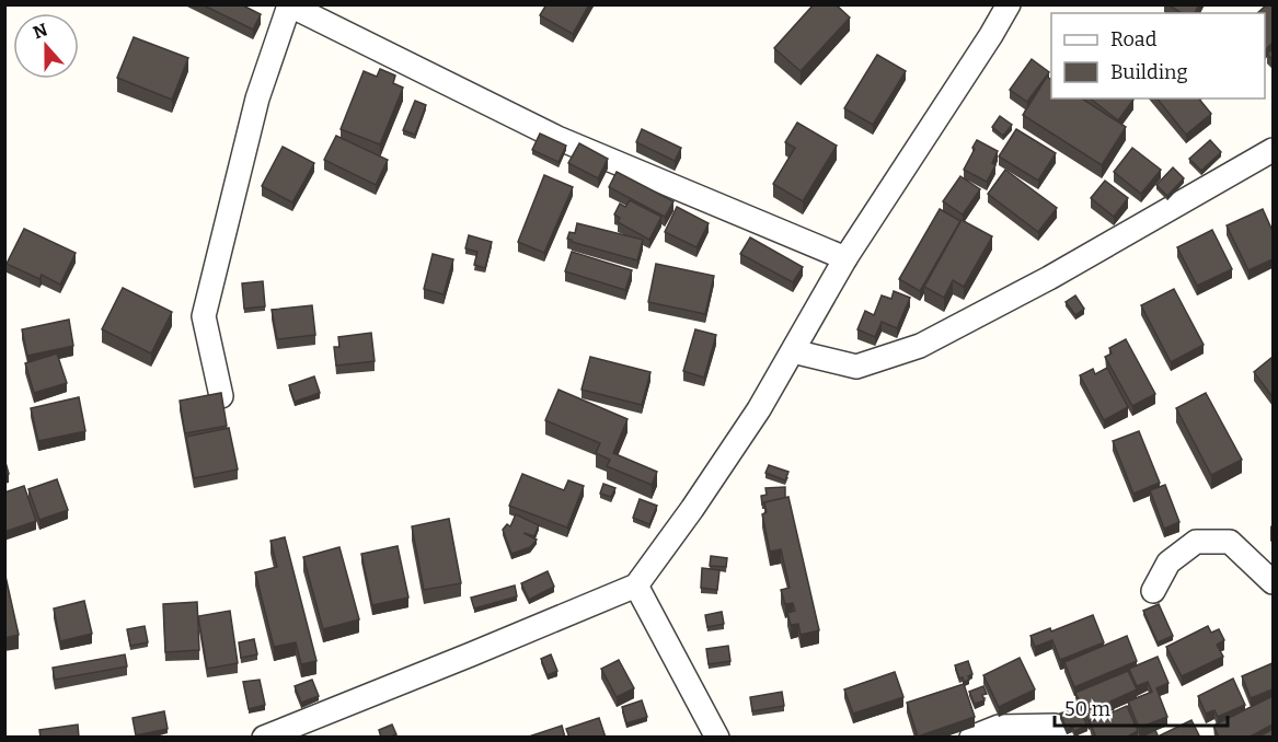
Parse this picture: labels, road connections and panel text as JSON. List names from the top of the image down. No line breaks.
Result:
{"legend":["Road","Building"],"scale_bar":"50 m","north":"top"}
